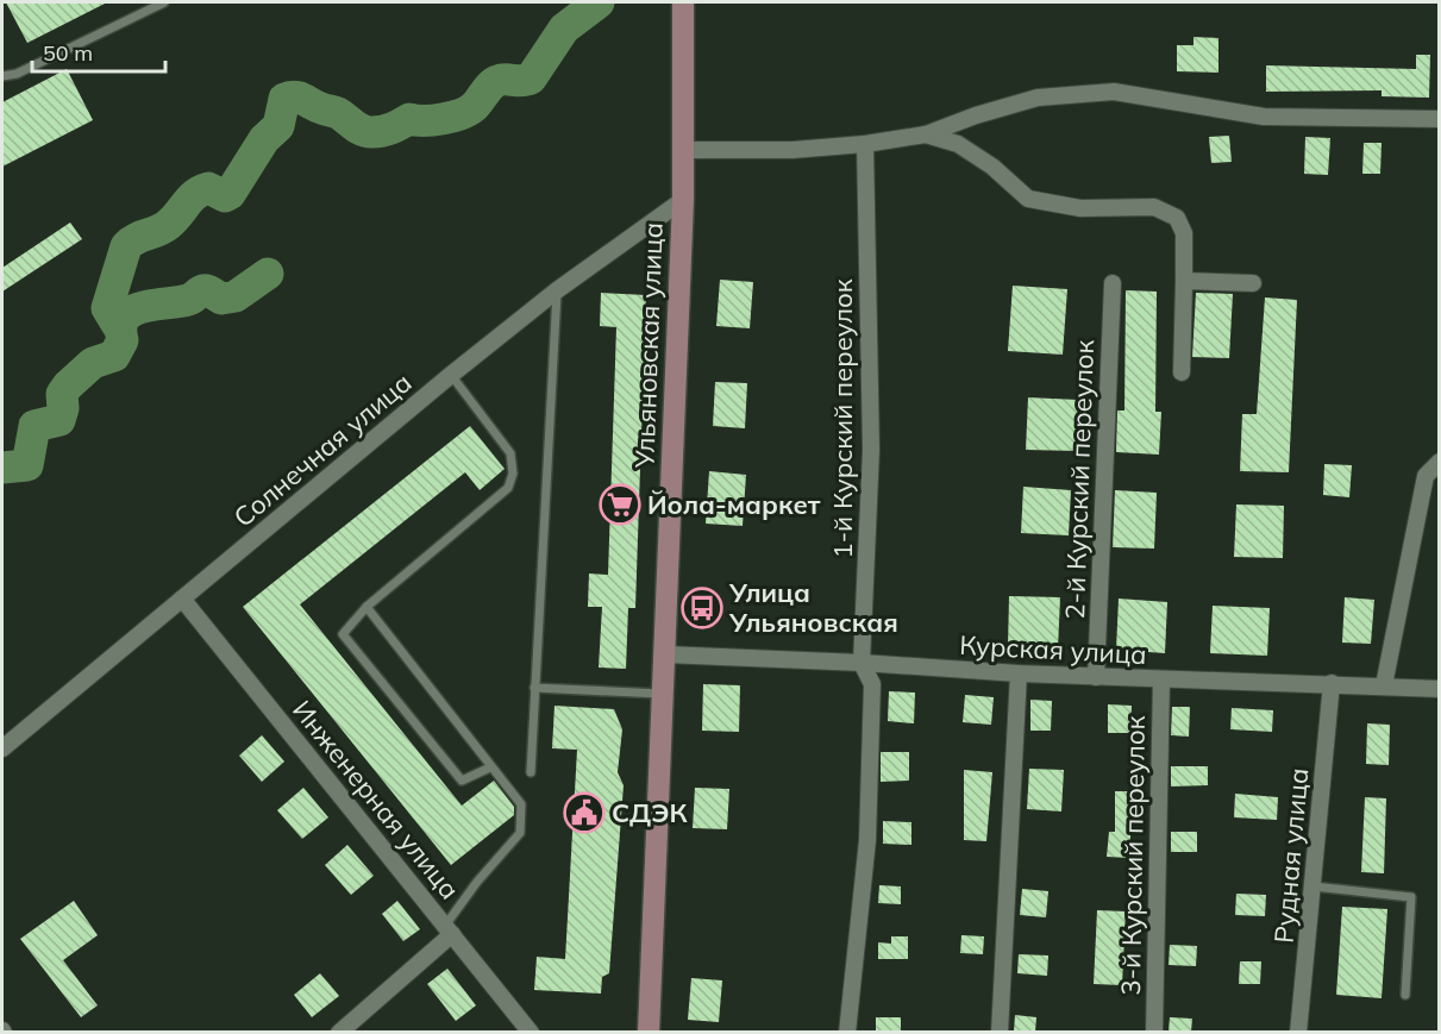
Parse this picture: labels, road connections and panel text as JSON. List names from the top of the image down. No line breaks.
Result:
{"streets":{"main road":["Ульяновская улица"],"street":["1-й Курский переулок","Солнечная улица","2-й Курский переулок","Курская улица","Инженерная улица","3-й Курский переулок","Рудная улица"]},"crossings":[["Ульяновская улица","Солнечная улица"],["Ульяновская улица","Курская улица"],["1-й Курский переулок","Курская улица"],["Солнечная улица","Инженерная улица"],["2-й Курский переулок","Курская улица"],["Курская улица","3-й Курский переулок"],["Курская улица","Рудная улица"]],"places":{"supermarket":["Йола-маркет"],"bus stop":["Улица Ульяновская"],"public building":["СДЭК"]},"scale_bar":"50 m"}
